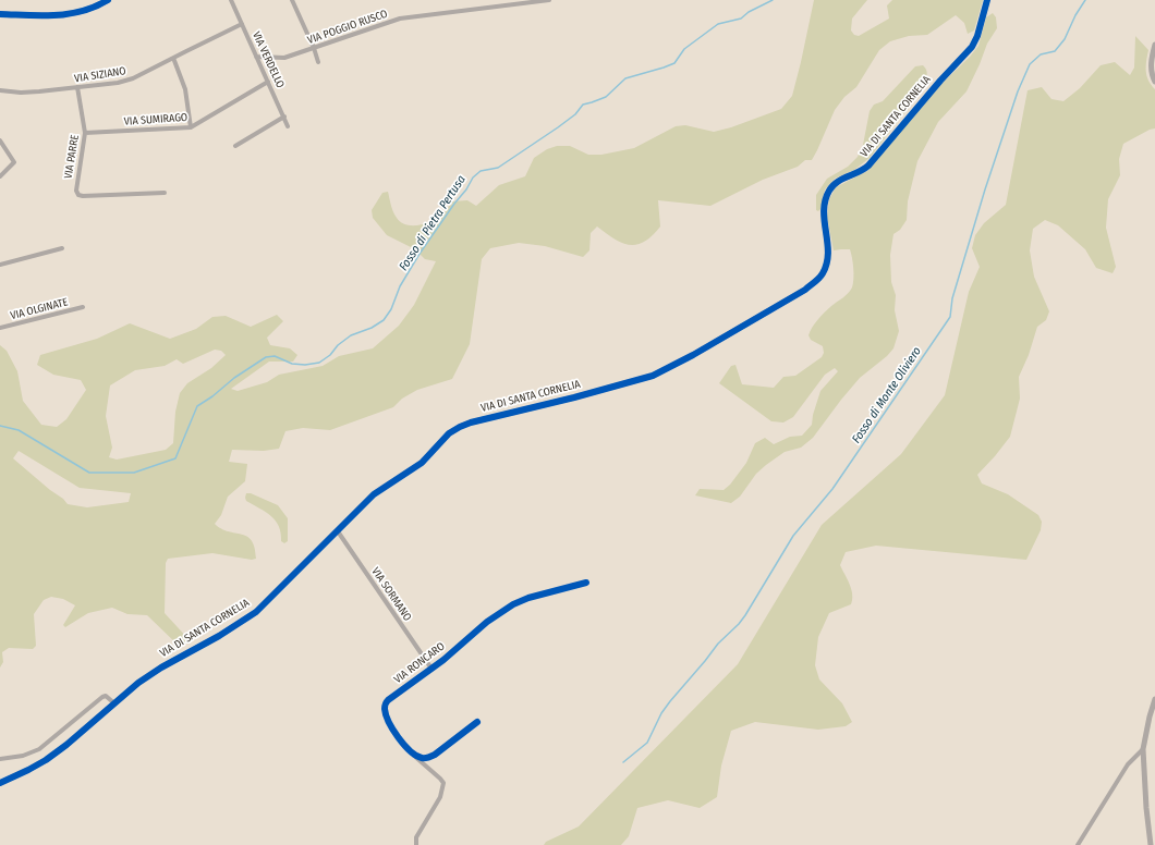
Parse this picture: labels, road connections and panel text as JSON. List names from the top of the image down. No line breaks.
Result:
{"streets":{"street":["VIA POGGIO RUSCO","VIA VERDELLO","VIA SIZIANO","VIA DI SANTA CORNELIA","VIA SUMIRAGO","VIA PARRE","VIA OLGINATE","VIA SORMANO","VIA RONCARO"]},"crossings":[["VIA POGGIO RUSCO","VIA VERDELLO"],["VIA VERDELLO","VIA SIZIANO"],["VIA VERDELLO","VIA SUMIRAGO"],["VIA SIZIANO","VIA PARRE"],["VIA DI SANTA CORNELIA","VIA SORMANO"],["VIA SUMIRAGO","VIA PARRE"],["VIA SORMANO","VIA RONCARO"]],"water":["Fosso di Pietra Pertusa","Fosso di Monte Oliviero"]}
